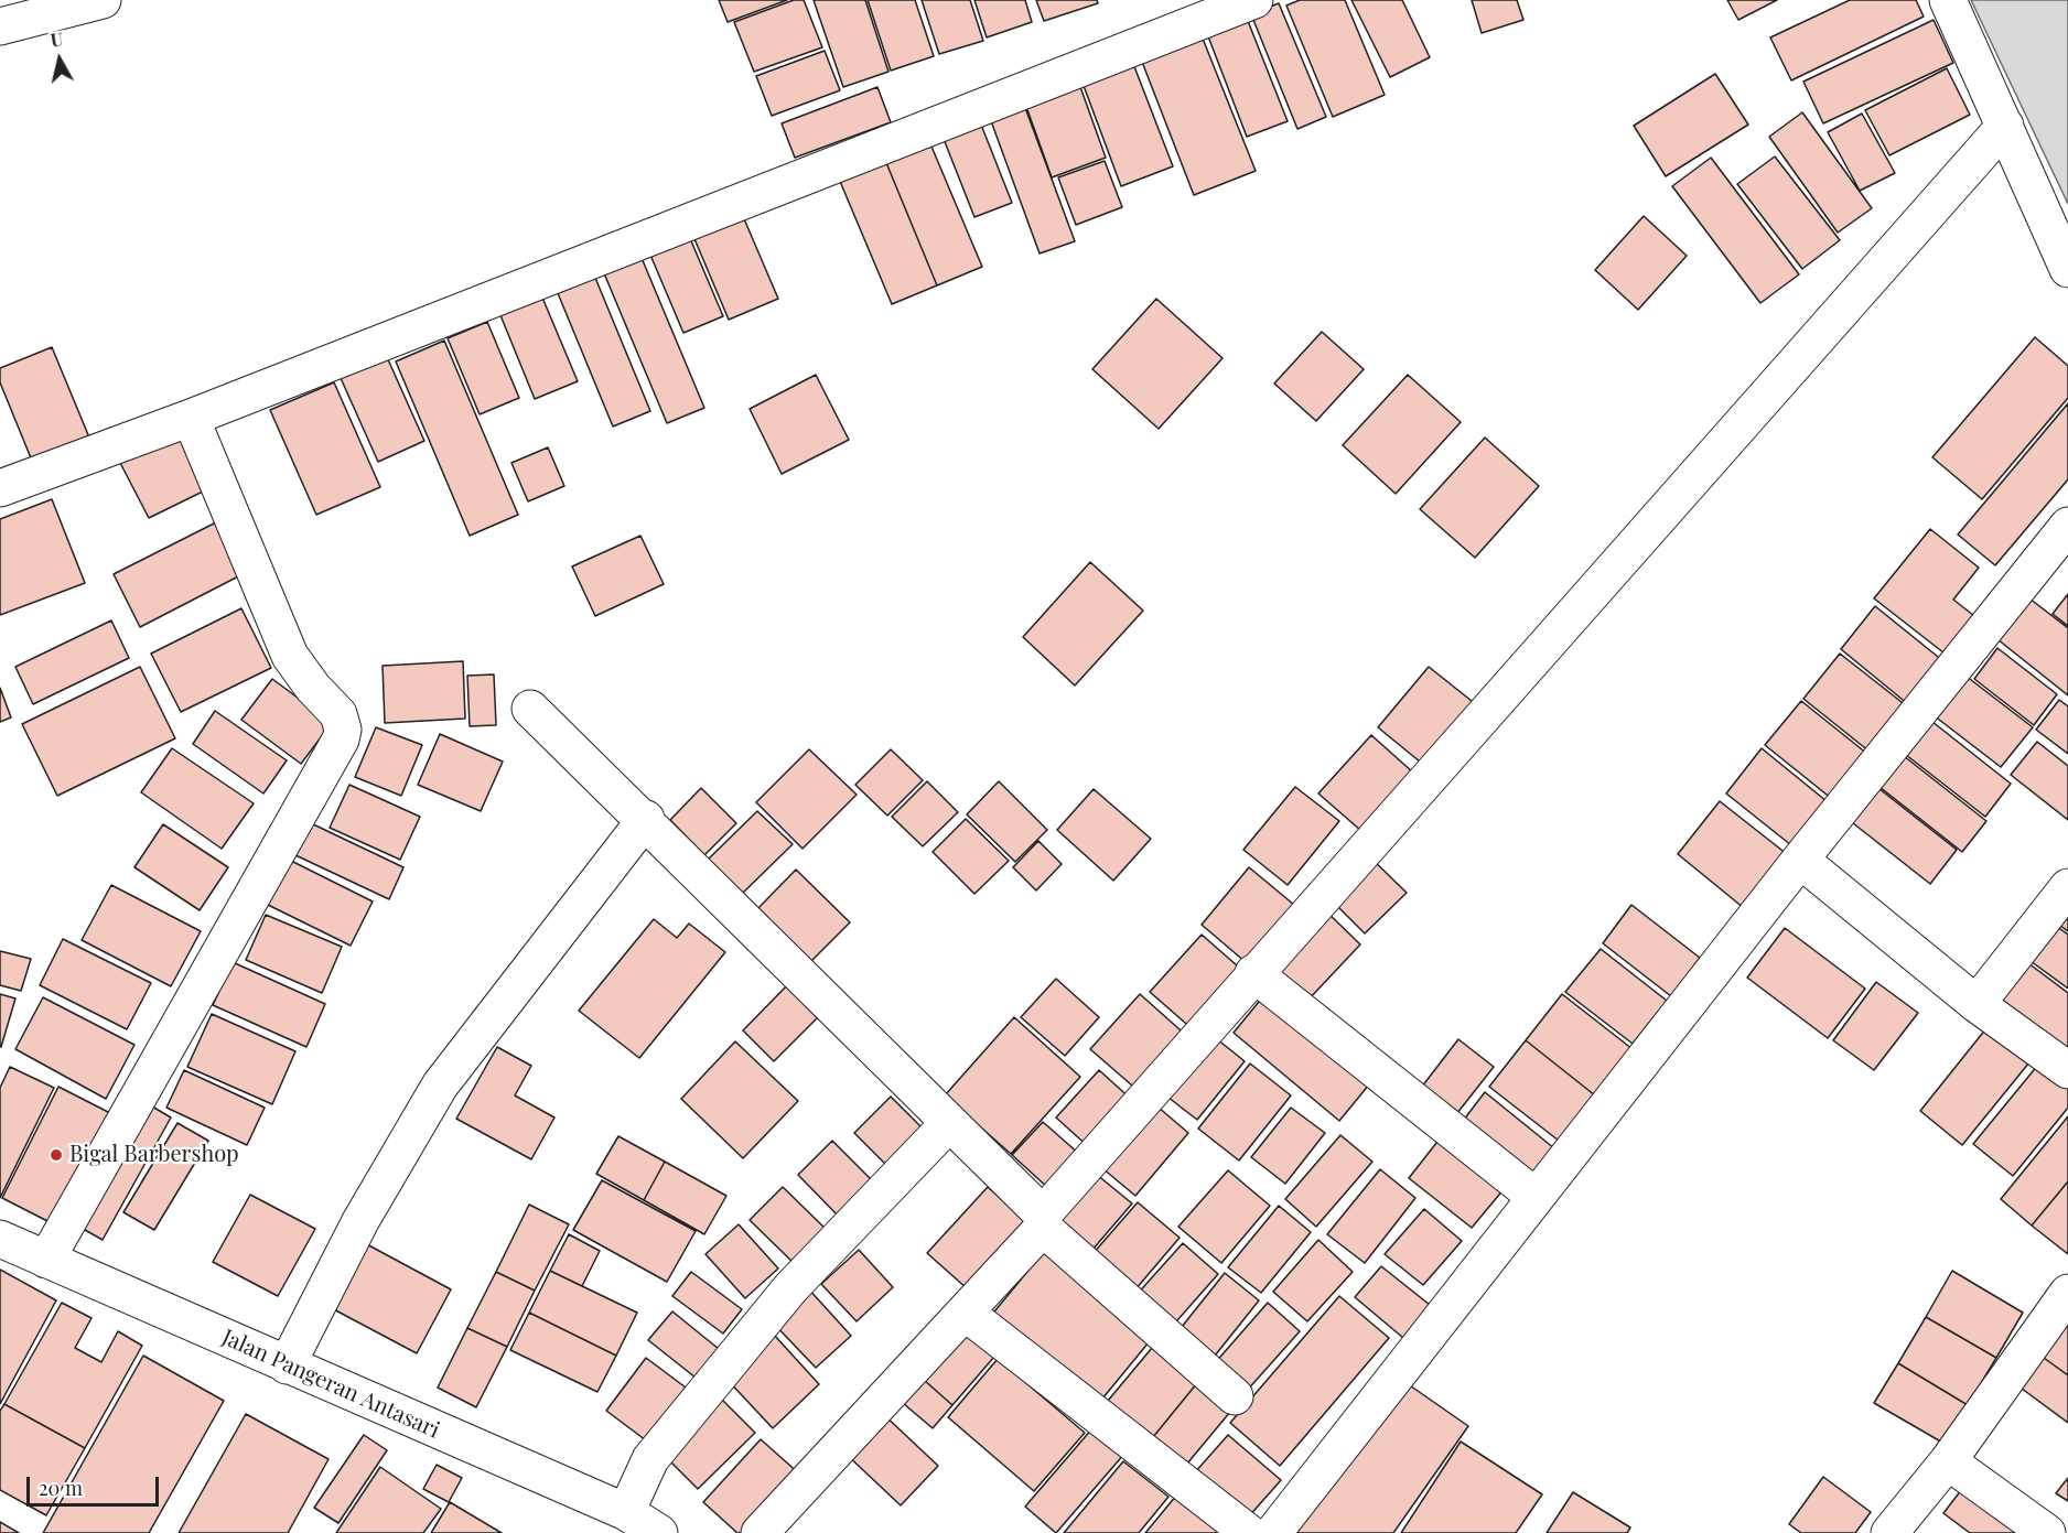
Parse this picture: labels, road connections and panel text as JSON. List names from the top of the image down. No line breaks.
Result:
{"streets":{"street":["Jalan Pangeran Antasari"]},"places":["Bigal Barbershop"],"scale_bar":"20 m","north":"top"}
